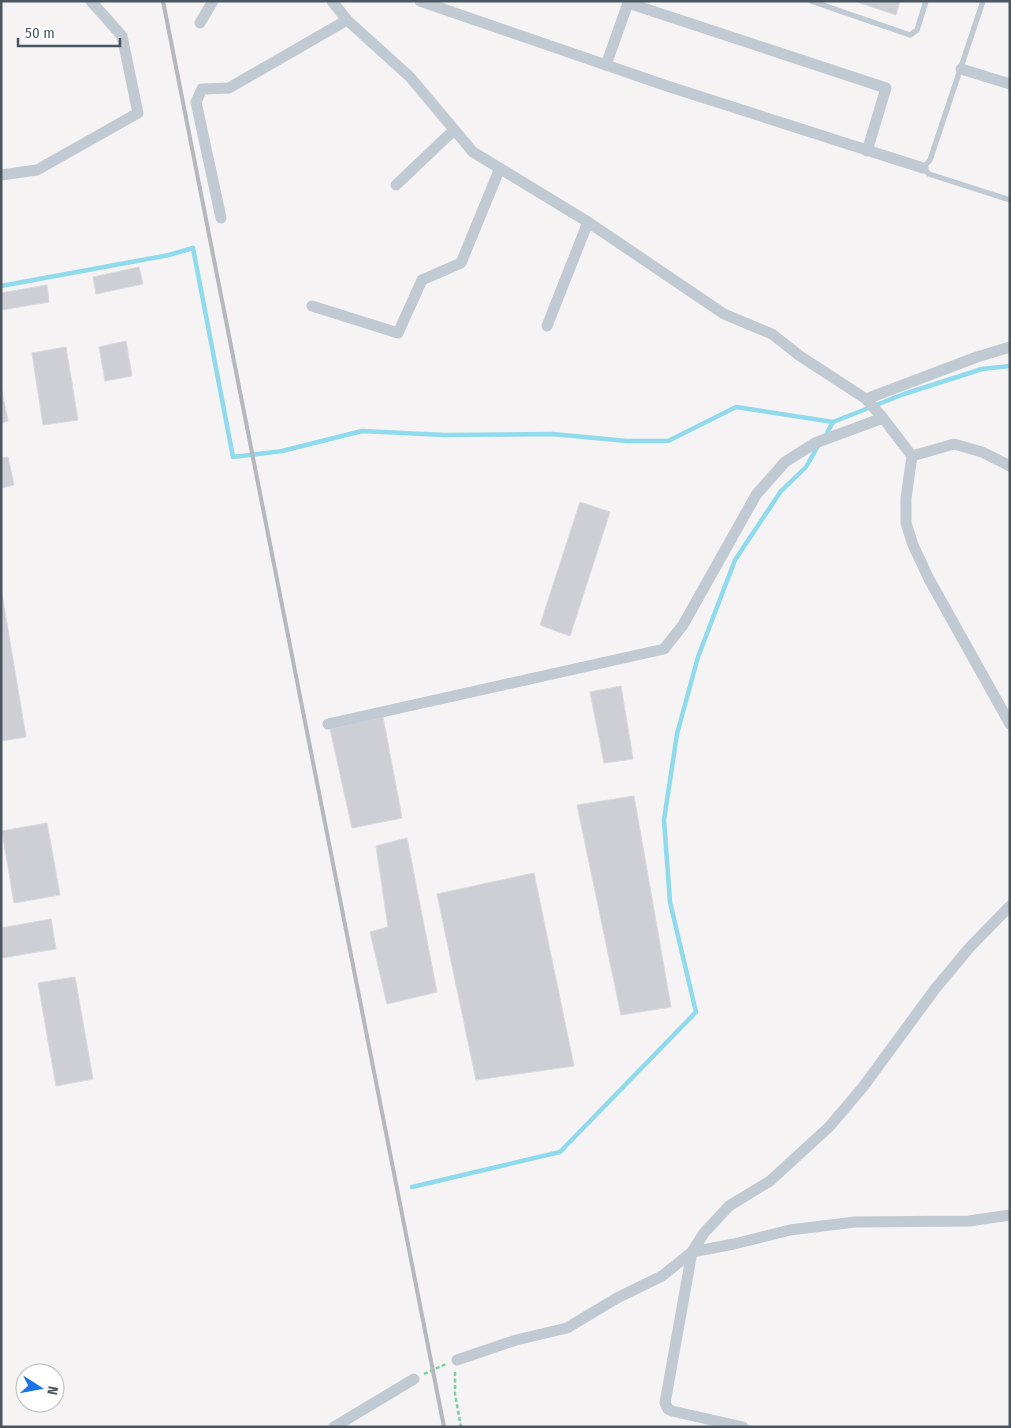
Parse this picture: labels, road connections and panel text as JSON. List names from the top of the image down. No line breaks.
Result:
{"scale_bar":"50 m","north":"right"}
